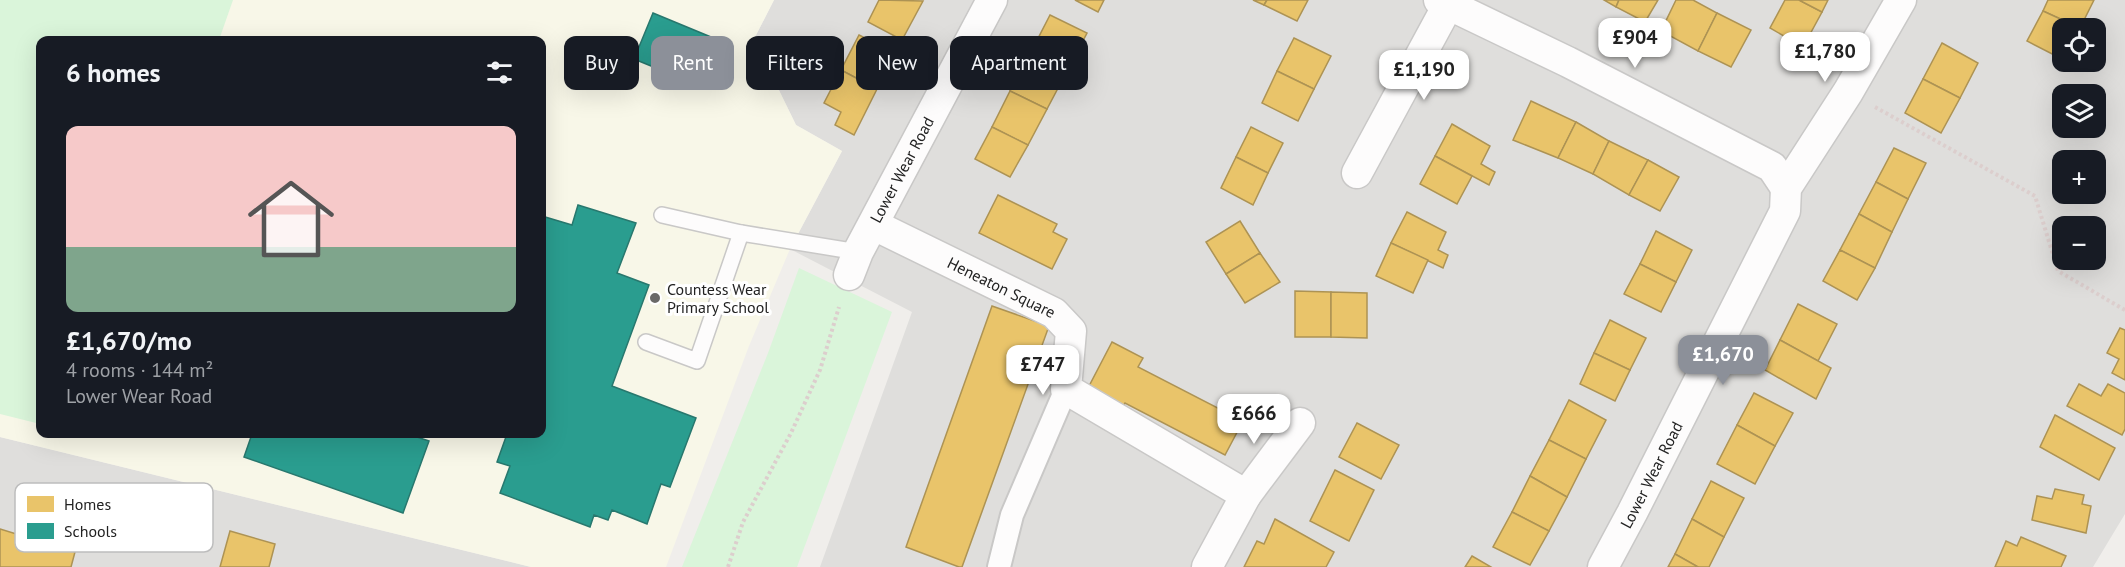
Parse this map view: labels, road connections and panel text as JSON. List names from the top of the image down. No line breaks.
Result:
{"streets":{"street":["Lower Wear Road","Heneaton Square"]},"crossings":[["Lower Wear Road","Heneaton Square"]],"places":["Countess Wear Primary School"],"legend":["Homes","Schools"],"page":{"map_buttons":["+","−"],"price":["£904","£1,780","£1,190","£1,670","£747","£666"],"chip":["Buy","Rent","Filters","New","Apartment"],"heading":"6 homes","list":[{"name":"£1,670/mo","note":"4 rooms · 144 m² · Lower Wear Road"}]}}
